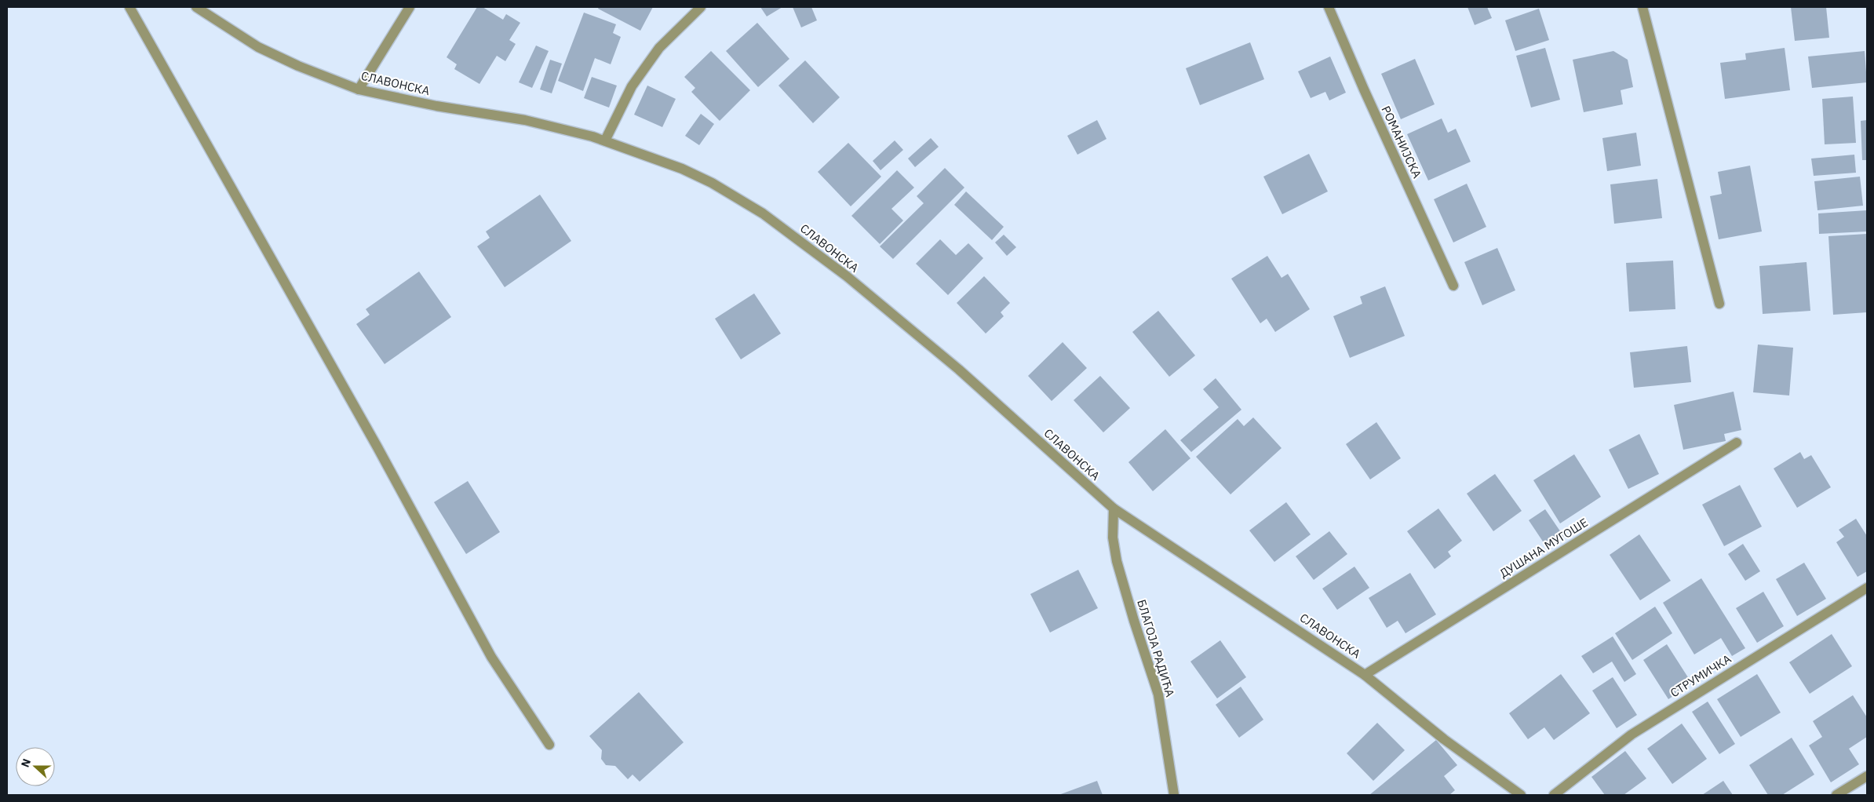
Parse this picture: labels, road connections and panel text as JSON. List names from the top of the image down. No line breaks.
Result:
{"streets":{"street":["СЛАВОНСКА","РОМАНИЈСКА","ДУШАНА МУГОШЕ","БЛАГОЈА РАДИЋА","СТРУМИЧКА"]},"crossings":[["СЛАВОНСКА","ДУШАНА МУГОШЕ"],["СЛАВОНСКА","БЛАГОЈА РАДИЋА"]],"north":"left"}
